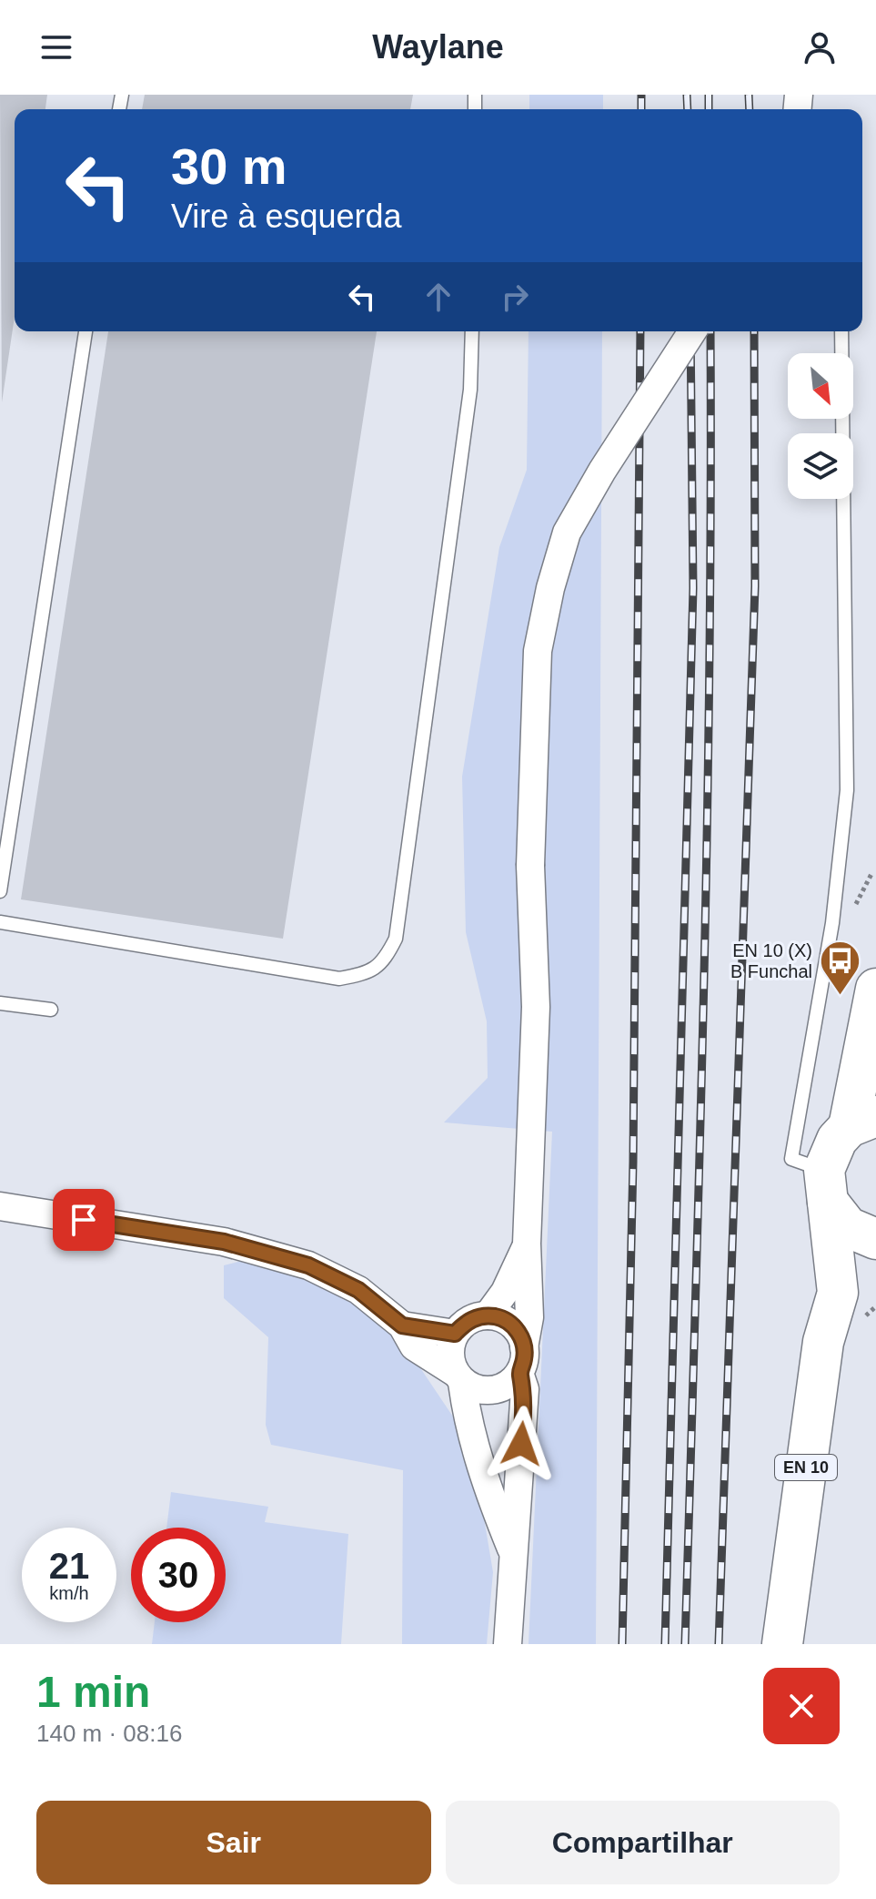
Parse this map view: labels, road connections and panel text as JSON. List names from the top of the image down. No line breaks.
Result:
{"streets":{"main road":["EN 10"]},"places":{"bus stop":["EN 10 (X) B Funchal"]},"north":"bottom right","page":{"header":"Waylane","turn":["30 m","Vire à esquerda"],"speed":"21 km/h","limit":"30","heading":["1 min","140 m · 08:16"],"buttons":["Sair","Compartilhar"]}}
